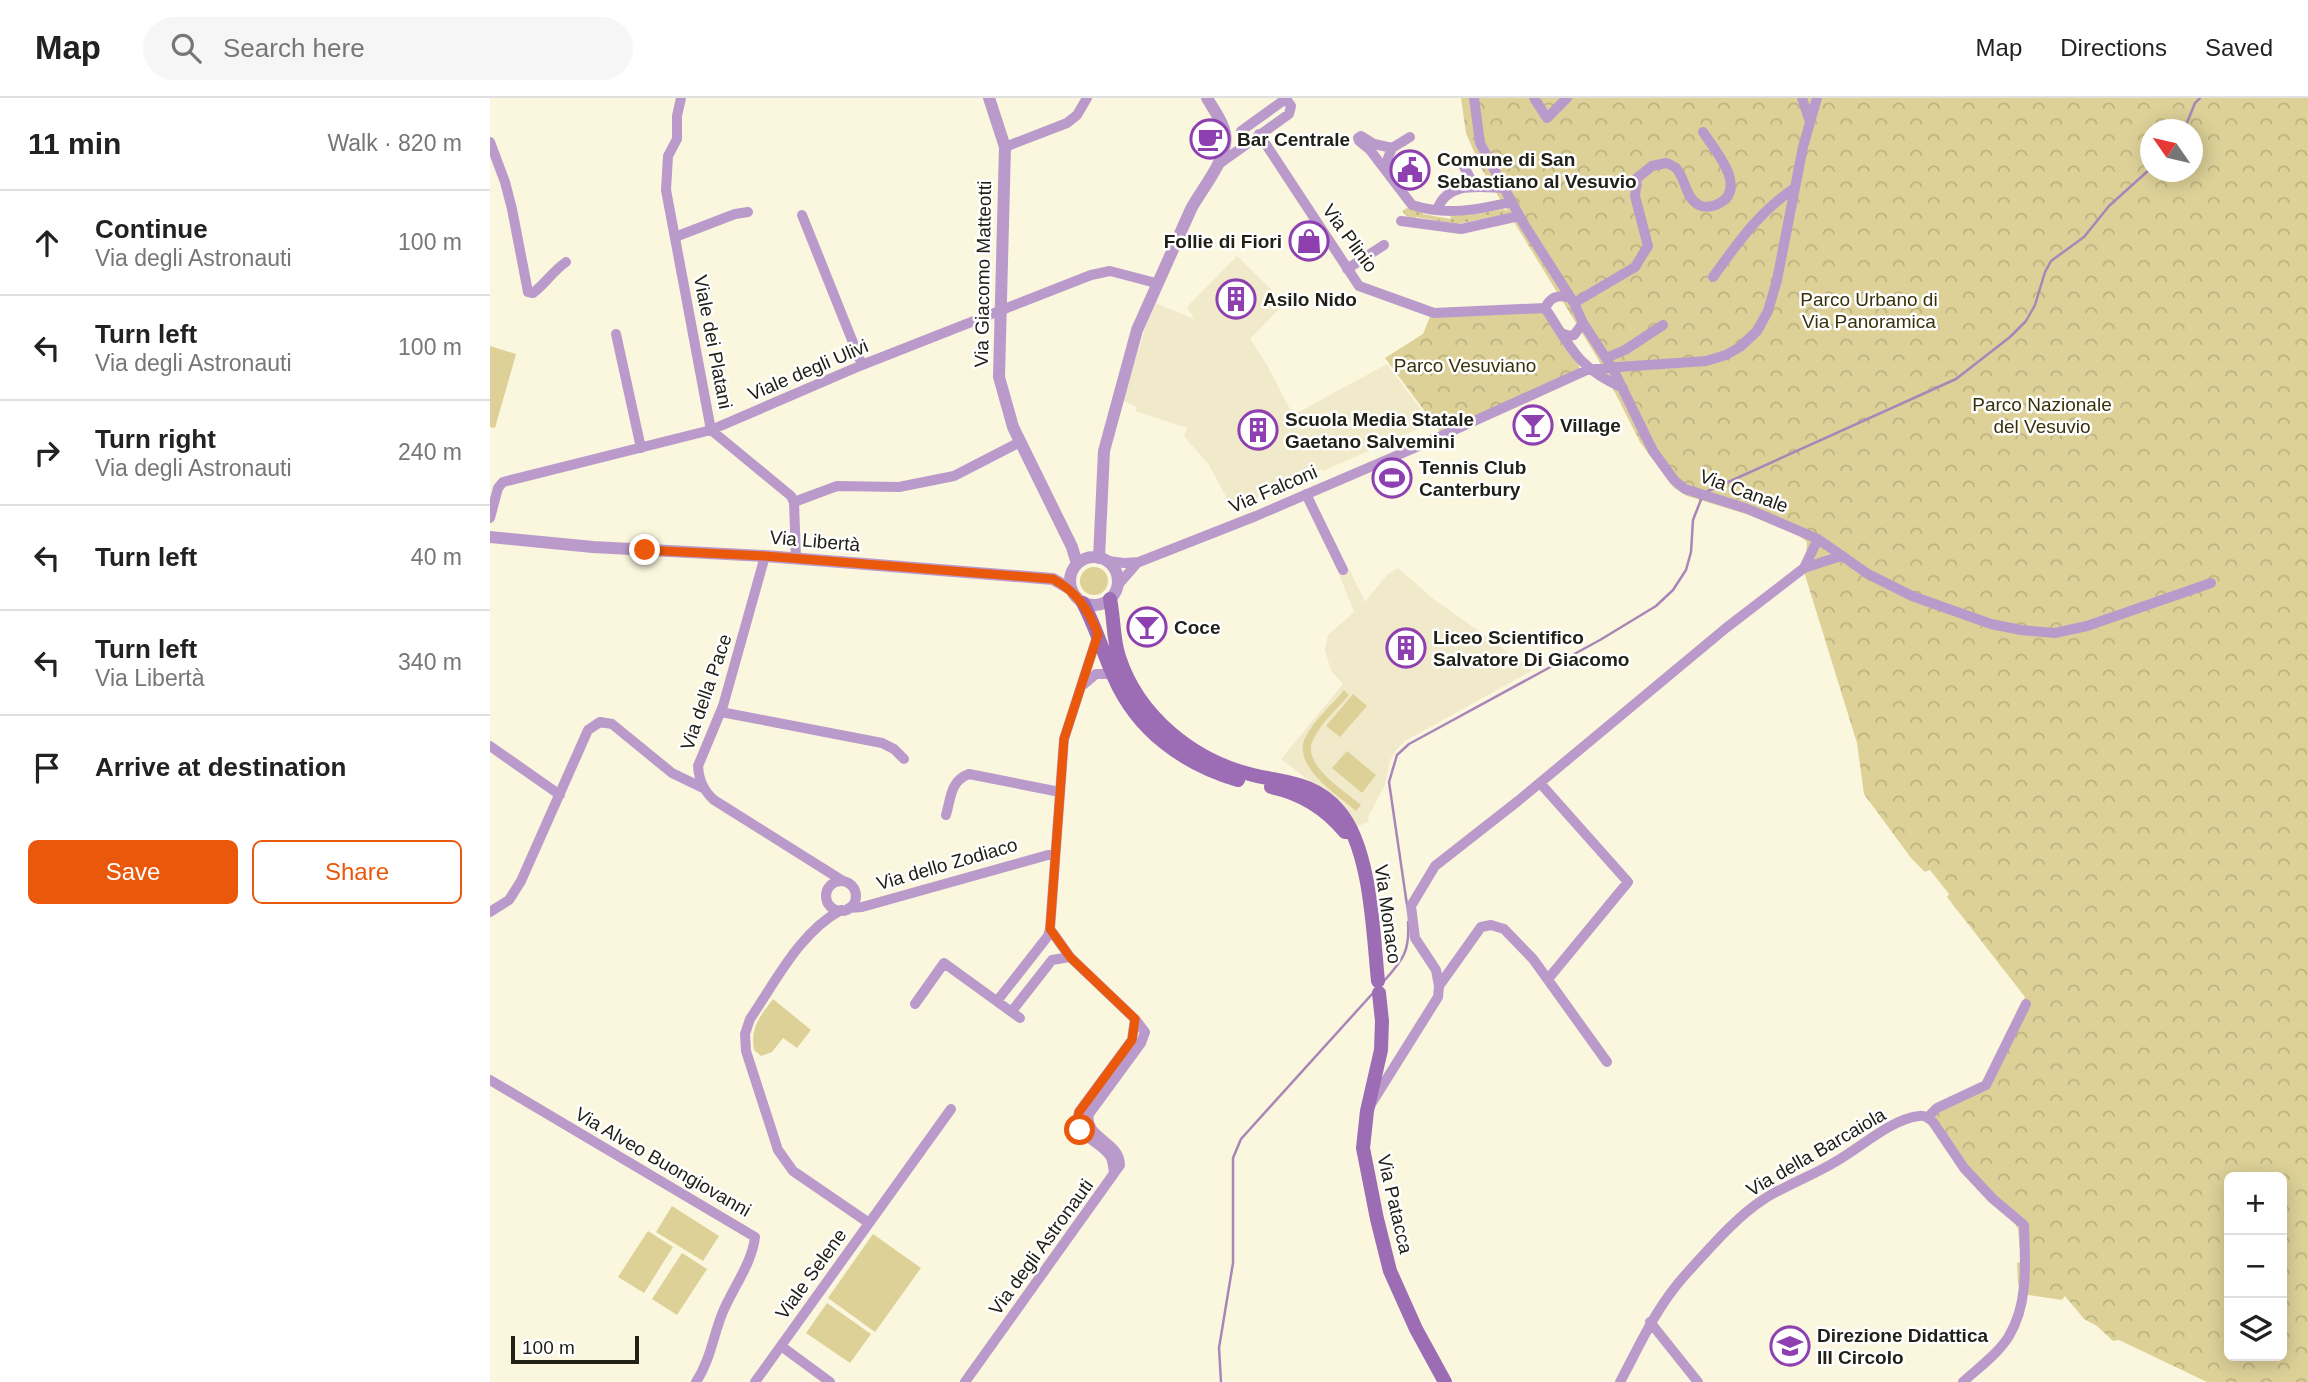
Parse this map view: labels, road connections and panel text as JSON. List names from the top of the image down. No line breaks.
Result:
{"streets":{"main road":["Via Monaco","Via Patacca"],"street":["Via Plinio","Via Giacomo Matteotti","Viale dei Platani","Viale degli Ulivi","Via Falconi","Via Canale","Via Libertà","Via della Pace","Via dello Zodiaco","Via della Barcaiola","Via Alveo Buongiovanni","Via degli Astronauti","Viale Selene"]},"crossings":[["Via Plinio","Via Canale"],["Via Giacomo Matteotti","Viale degli Ulivi"],["Via Giacomo Matteotti","Via Falconi"],["Via Giacomo Matteotti","Via Libertà"],["Viale dei Platani","Viale degli Ulivi"],["Via Falconi","Via Canale"],["Via Falconi","Via Libertà"],["Via Libertà","Via della Pace"],["Via dello Zodiaco","Viale Selene"],["Via Monaco","Via Patacca"]],"parks":["Parco Urbano di Via Panoramica","Parco Vesuviano","Parco Nazionale del Vesuvio"],"places":{"cafe":["Bar Centrale"],"public building":["Comune di San Sebastiano al Vesuvio"],"shop":["Follie di Fiori"],"building":["Asilo Nido","Scuola Media Statale Gaetano Salvemini","Liceo Scientifico Salvatore Di Giacomo"],"bar":["Village","Coce"],"sports":["Tennis Club Canterbury"],"school or university":["Direzione Didattica III Circolo"]},"scale_bar":"100 m","north":"top left","page":{"header":"Map","search":"Search here","nav":["Map","Directions","Saved"],"heading":["11 min","Walk · 820 m"],"list":[["Continue","Via degli Astronauti","100 m"],["Turn left","Via degli Astronauti","100 m"],["Turn right","Via degli Astronauti","240 m"],["Turn left","40 m"],["Turn left","Via Libertà","340 m"],"Arrive at destination"],"buttons":["Save","Share"],"map_buttons":["+","−"],"scale":"100 m"}}
